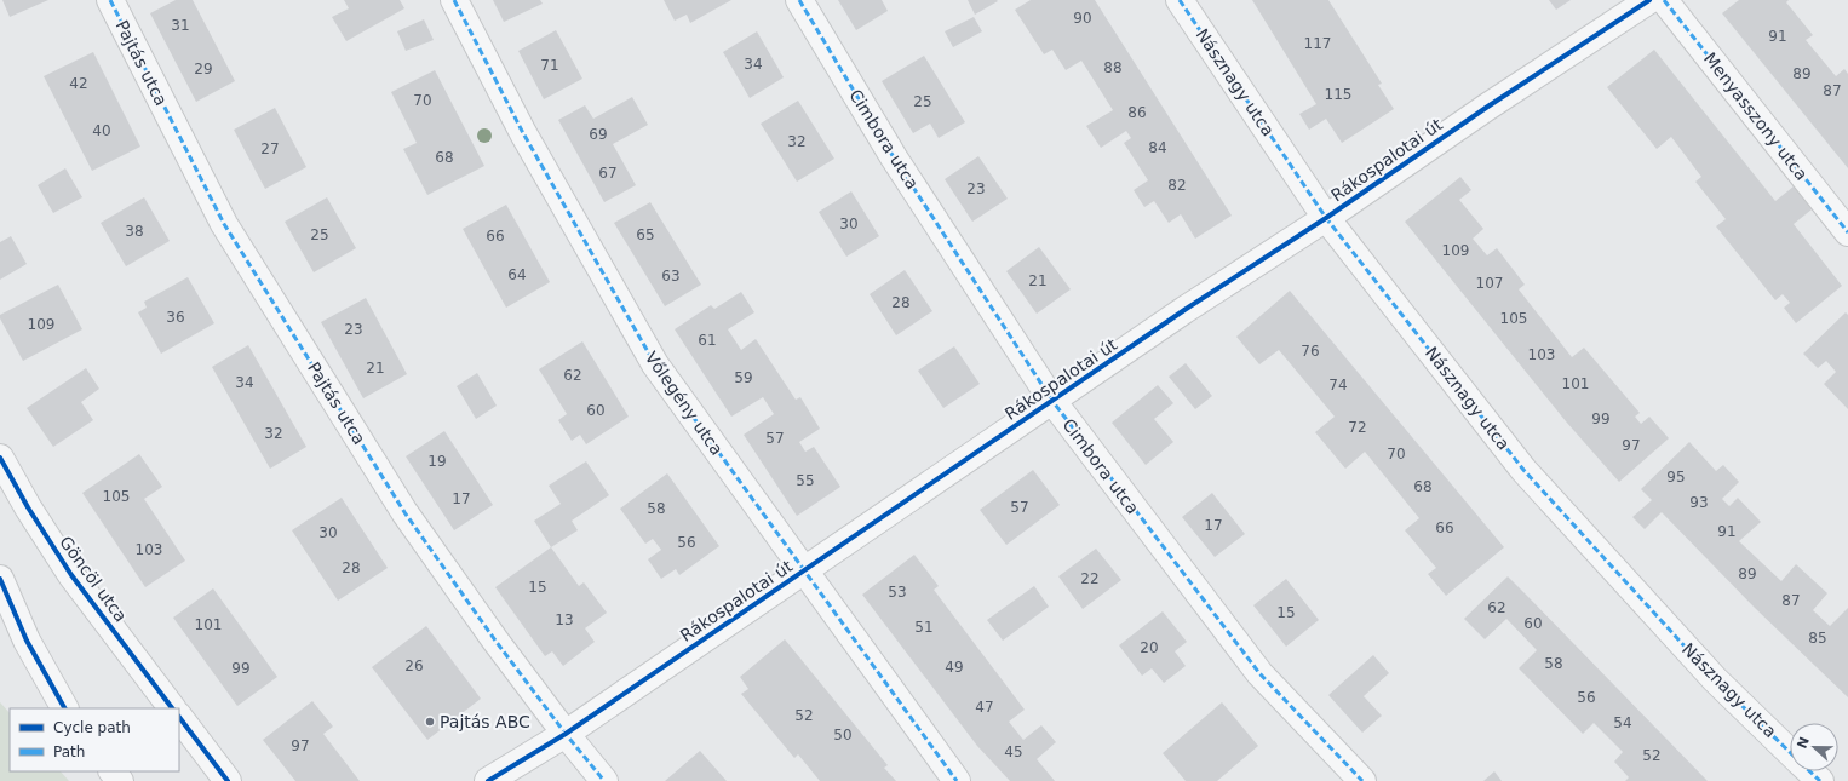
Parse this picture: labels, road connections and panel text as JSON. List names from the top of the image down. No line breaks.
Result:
{"streets":{"street":["Pajtás utca","Násznagy utca","Menyasszony utca","Cimbora utca","Rákospalotai út","Vőlegény utca","Göncöl utca"]},"crossings":[["Pajtás utca","Rákospalotai út"],["Násznagy utca","Rákospalotai út"],["Cimbora utca","Rákospalotai út"],["Rákospalotai út","Vőlegény utca"]],"places":["Pajtás ABC"],"house_numbers":["90","31","91","117","34","71","88","29","89","42","87","115","70","25","86","40","69","32","84","27","68","67","82","23","30","38","25","65","66","109","64","63","21","107","28","36","105","109","23","61","76","103","21","62","59","34","101","74","60","99","72","32","57","97","70","19","95","55","68","105","17","93","57","58","17","66","91","30","56","103","28","89","22","15","53","87","62","15","13","60","101","51","85","20","58","26","49","99","56","47","52","54","50","97","45","52"],"legend":["Cycle path","Path"],"north":"left"}
